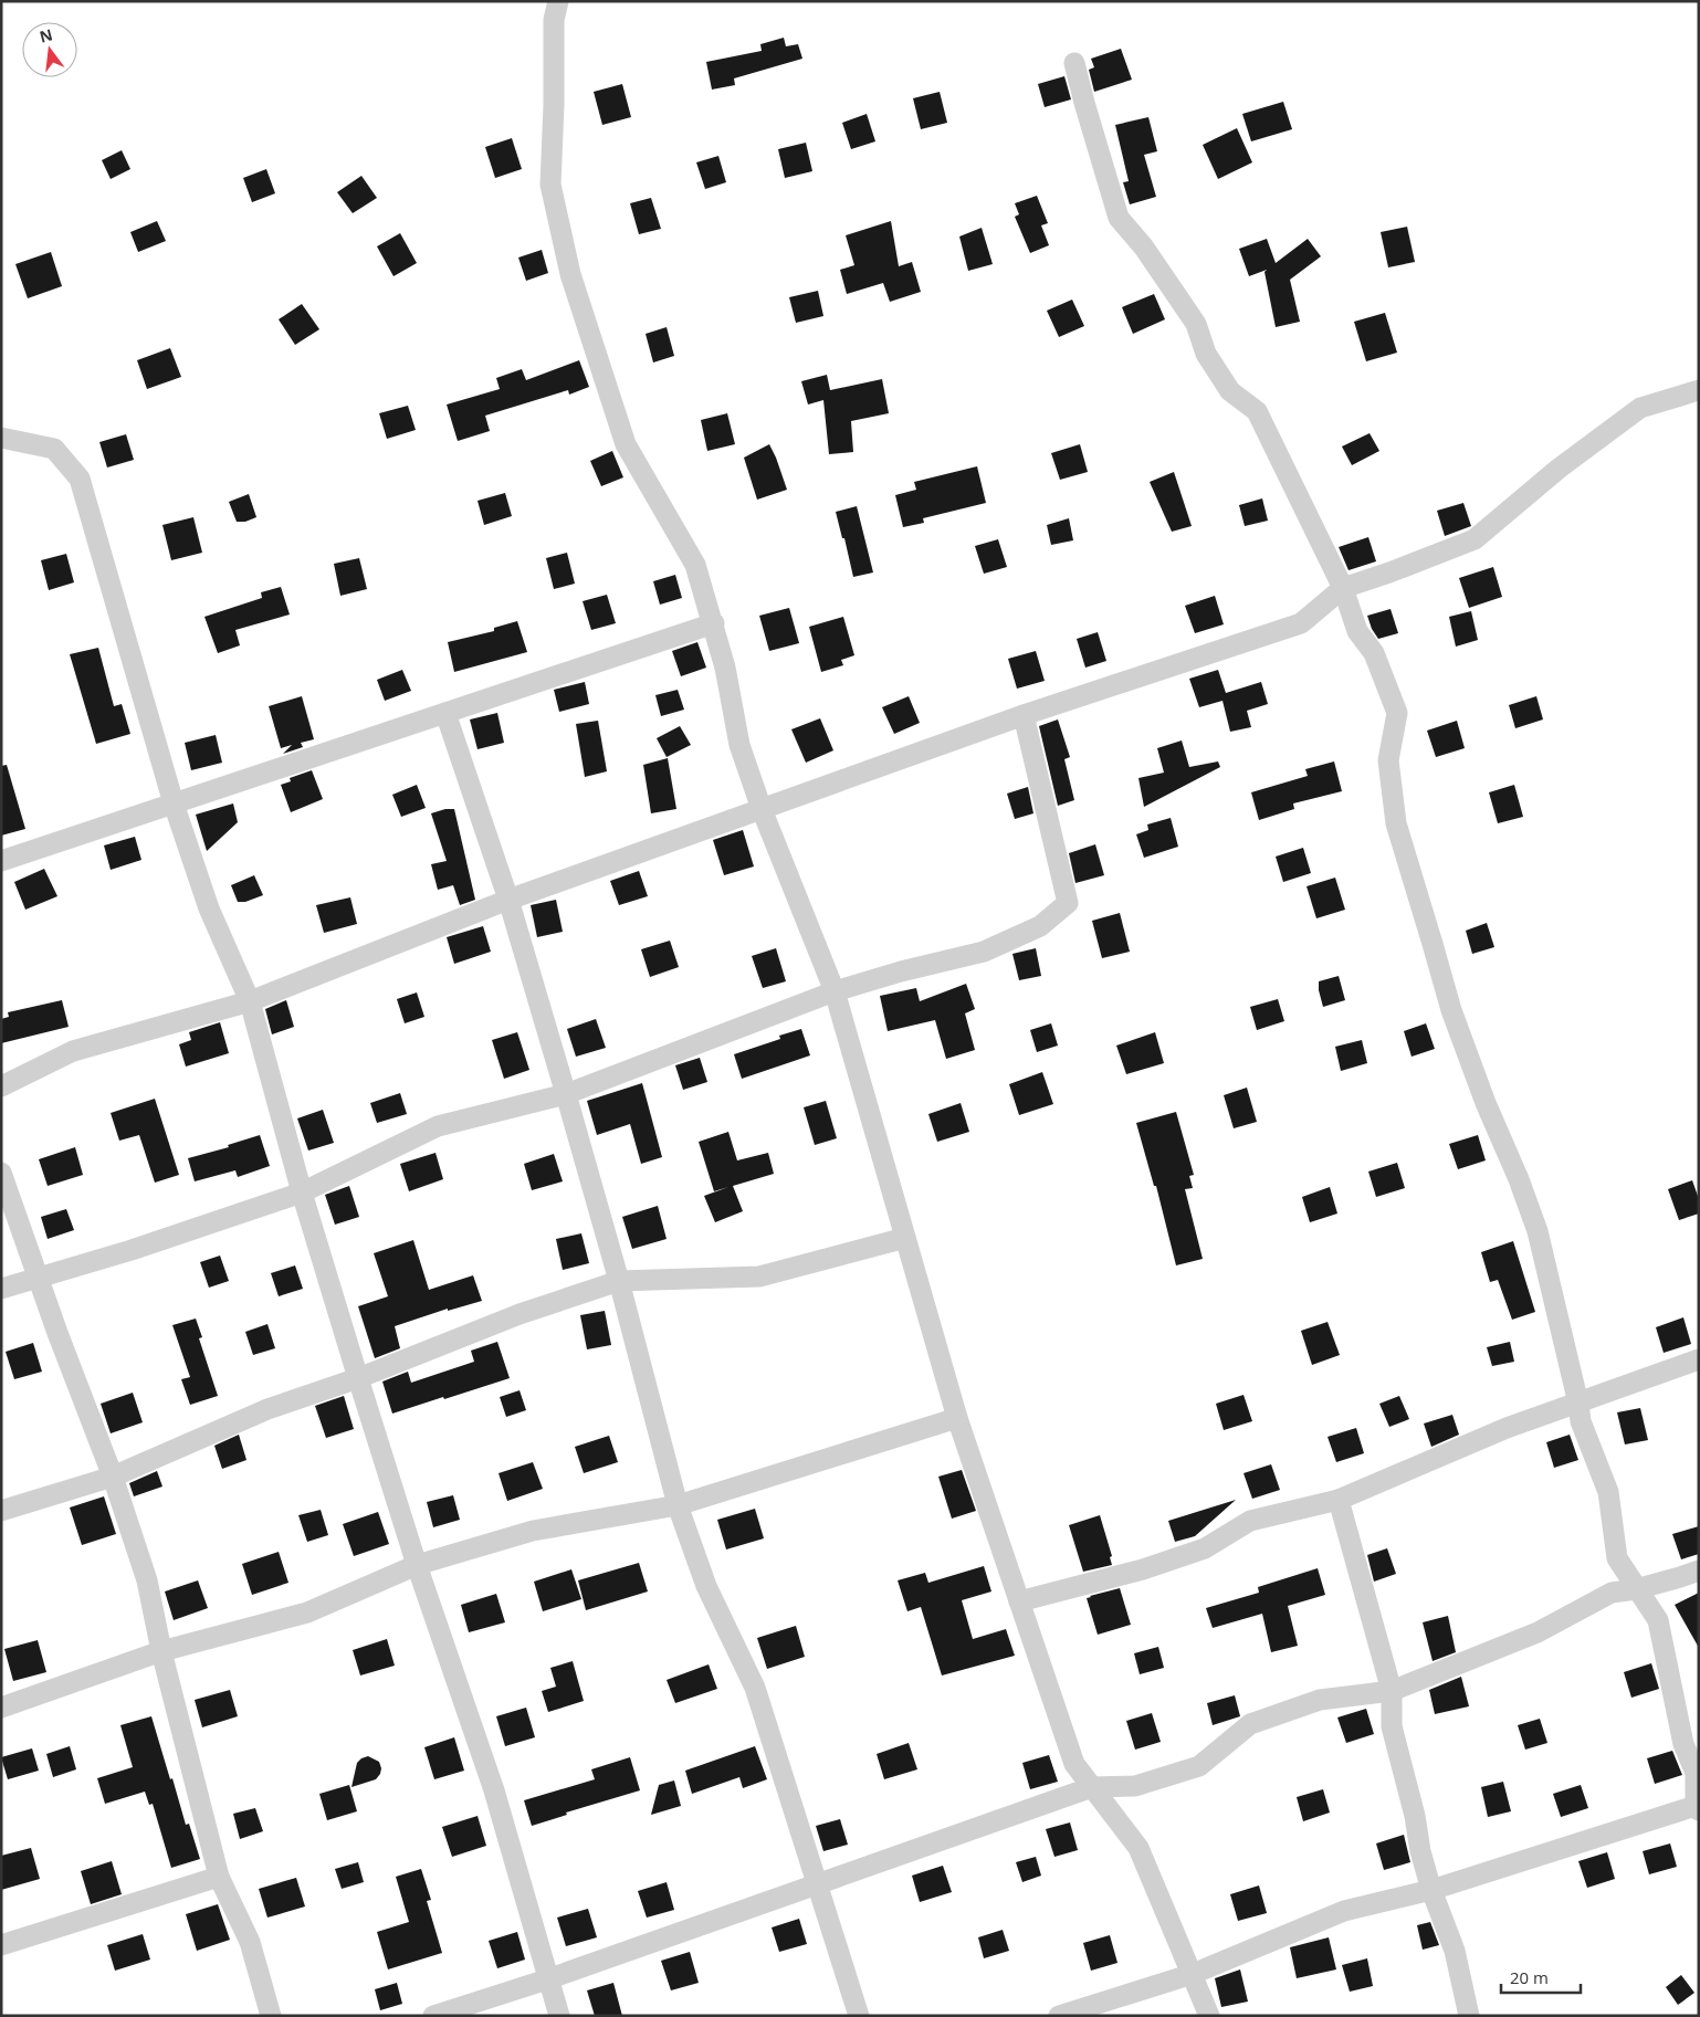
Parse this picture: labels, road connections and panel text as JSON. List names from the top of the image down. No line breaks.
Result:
{"scale_bar":"20 m","north":"top"}
